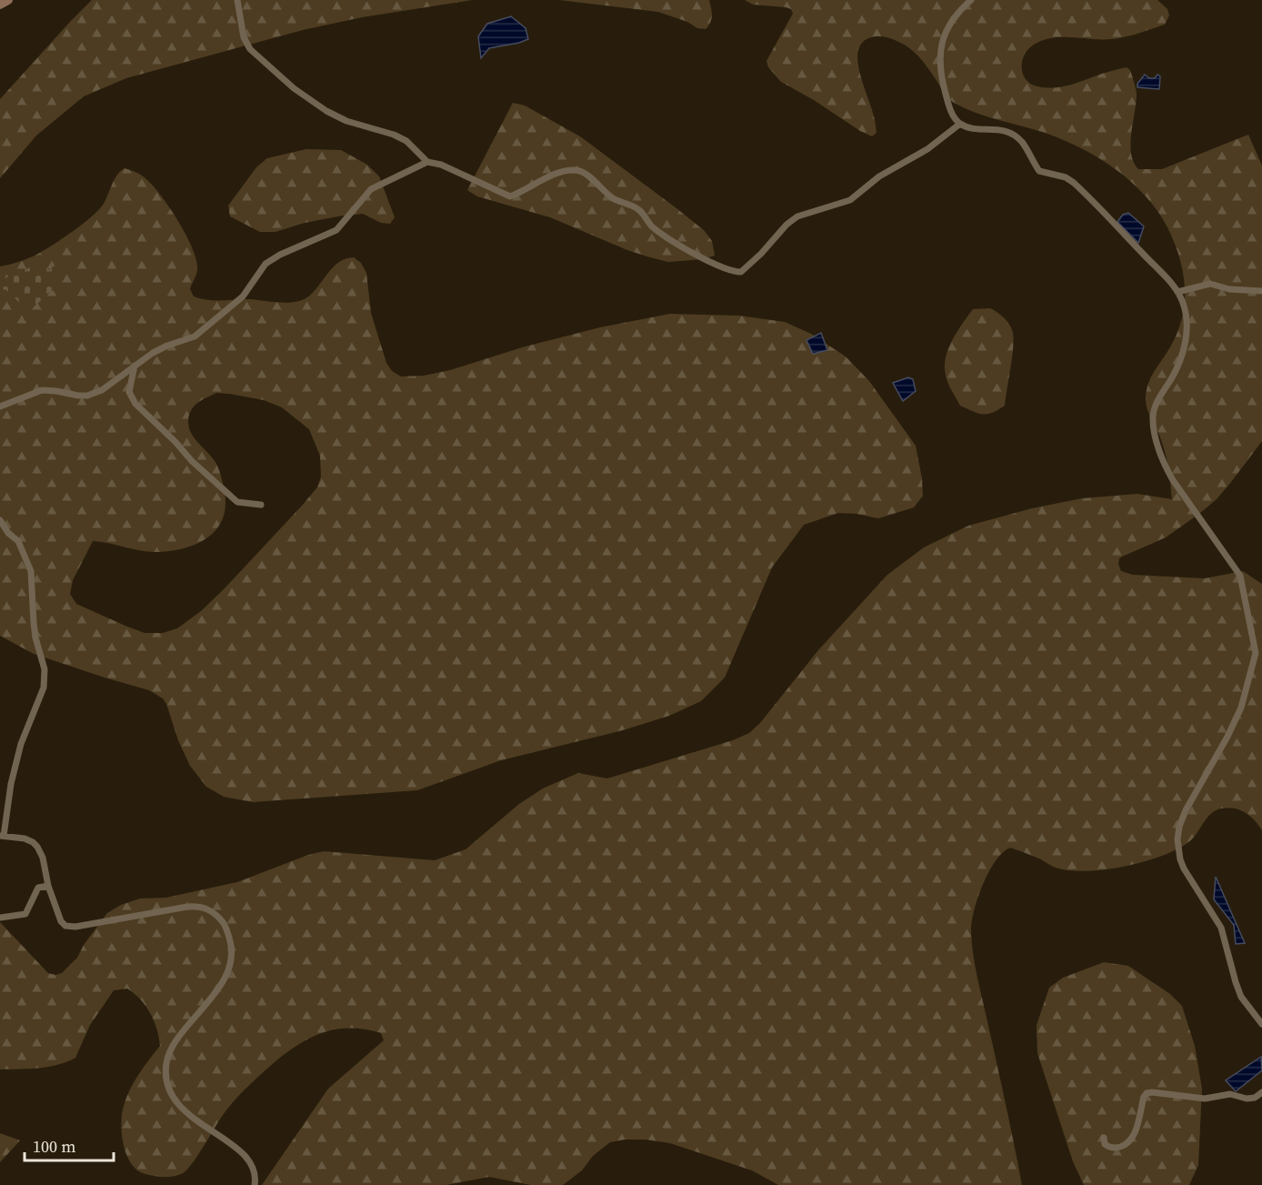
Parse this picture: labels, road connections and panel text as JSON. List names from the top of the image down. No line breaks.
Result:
{"scale_bar":"100 m"}
